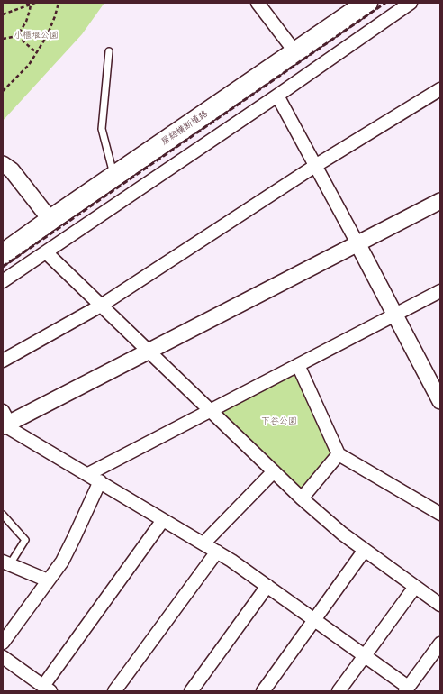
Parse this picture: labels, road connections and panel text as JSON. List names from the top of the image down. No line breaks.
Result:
{"streets":{"highway":["房総横断道路"]},"parks":["小櫃堰公園","下谷公園"]}
